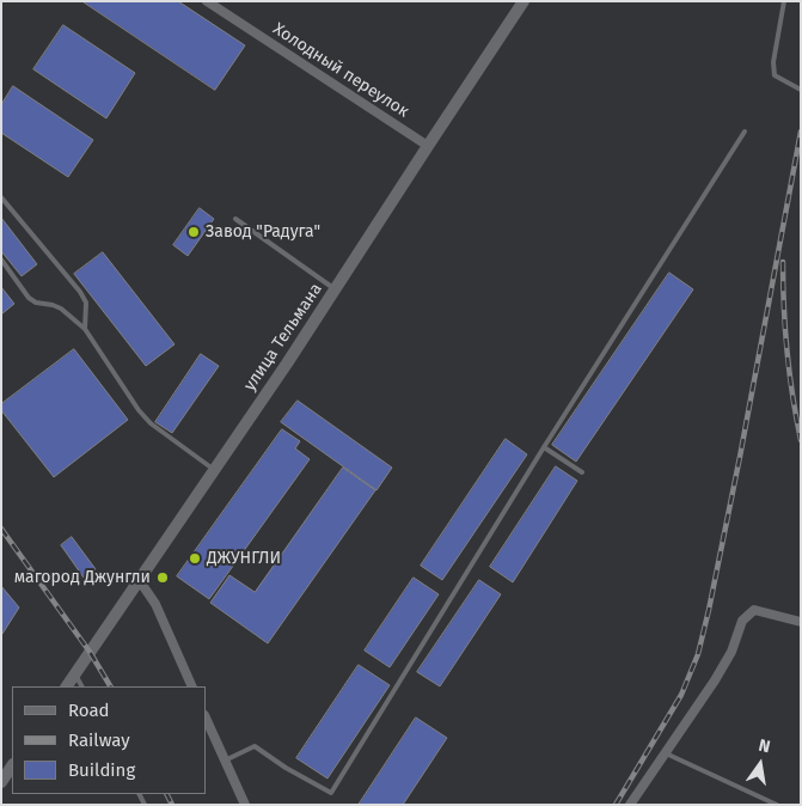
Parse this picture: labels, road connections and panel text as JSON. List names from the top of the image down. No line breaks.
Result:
{"streets":{"street":["Холодный переулок","улица Тельмана"]},"crossings":[["Холодный переулок","улица Тельмана"]],"places":["Завод \"Радуга\"","ДЖУНГЛИ","магород Джунгли"],"legend":["Road","Railway","Building"],"north":"top"}
